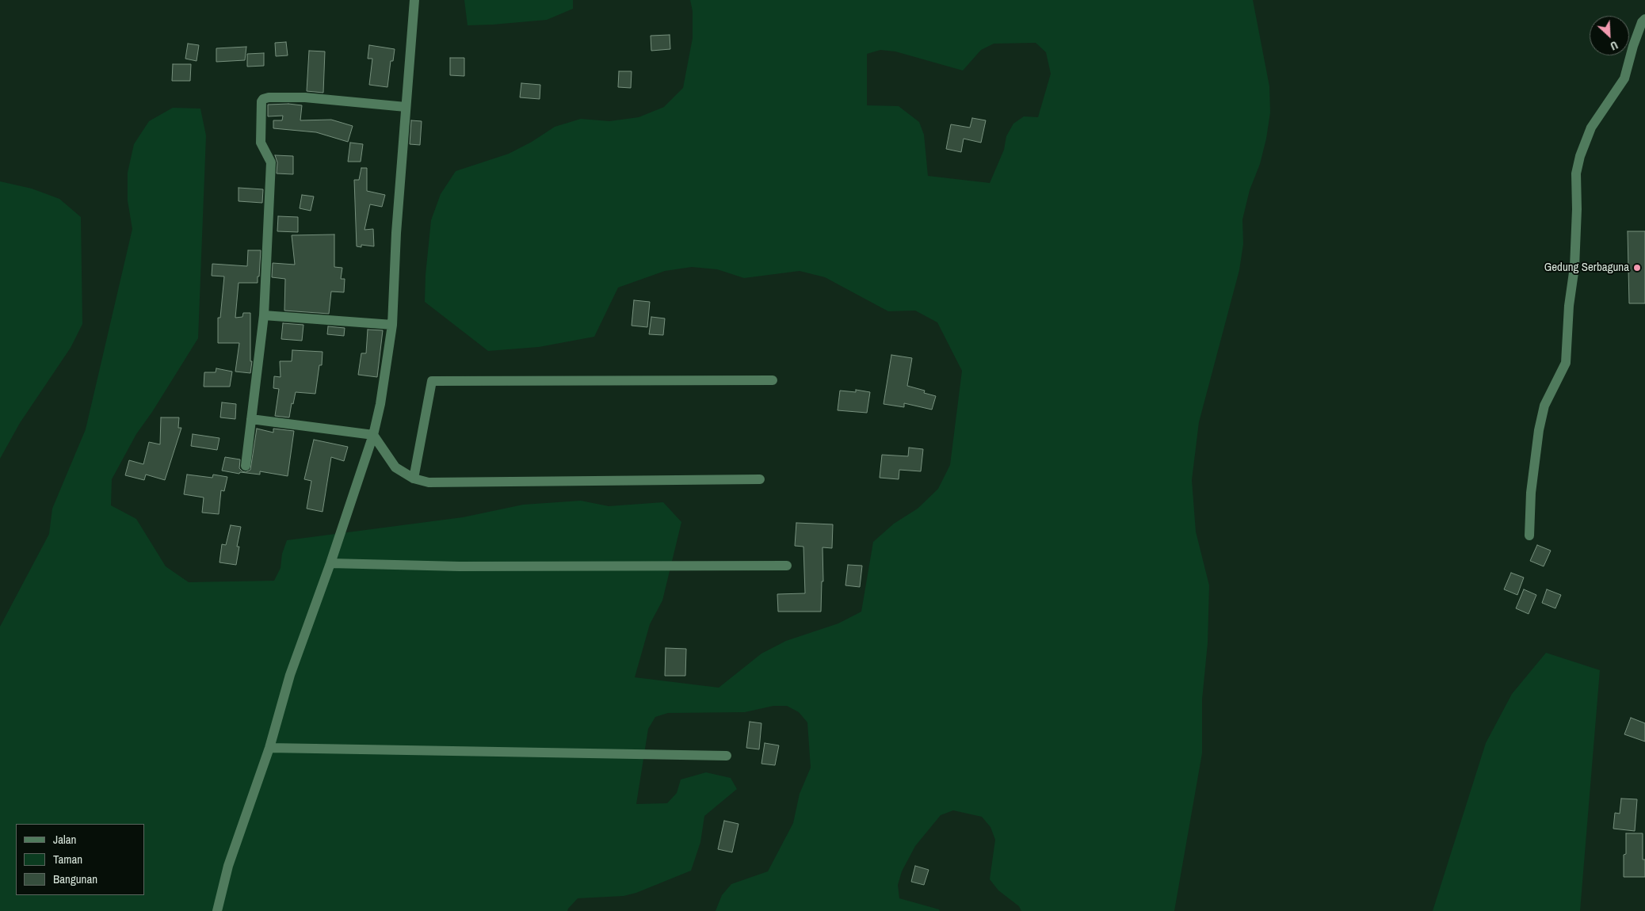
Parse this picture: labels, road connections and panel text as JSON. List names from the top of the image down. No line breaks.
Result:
{"places":["Gedung Serbaguna"],"legend":["Jalan","Taman","Bangunan"],"north":"bottom right"}
